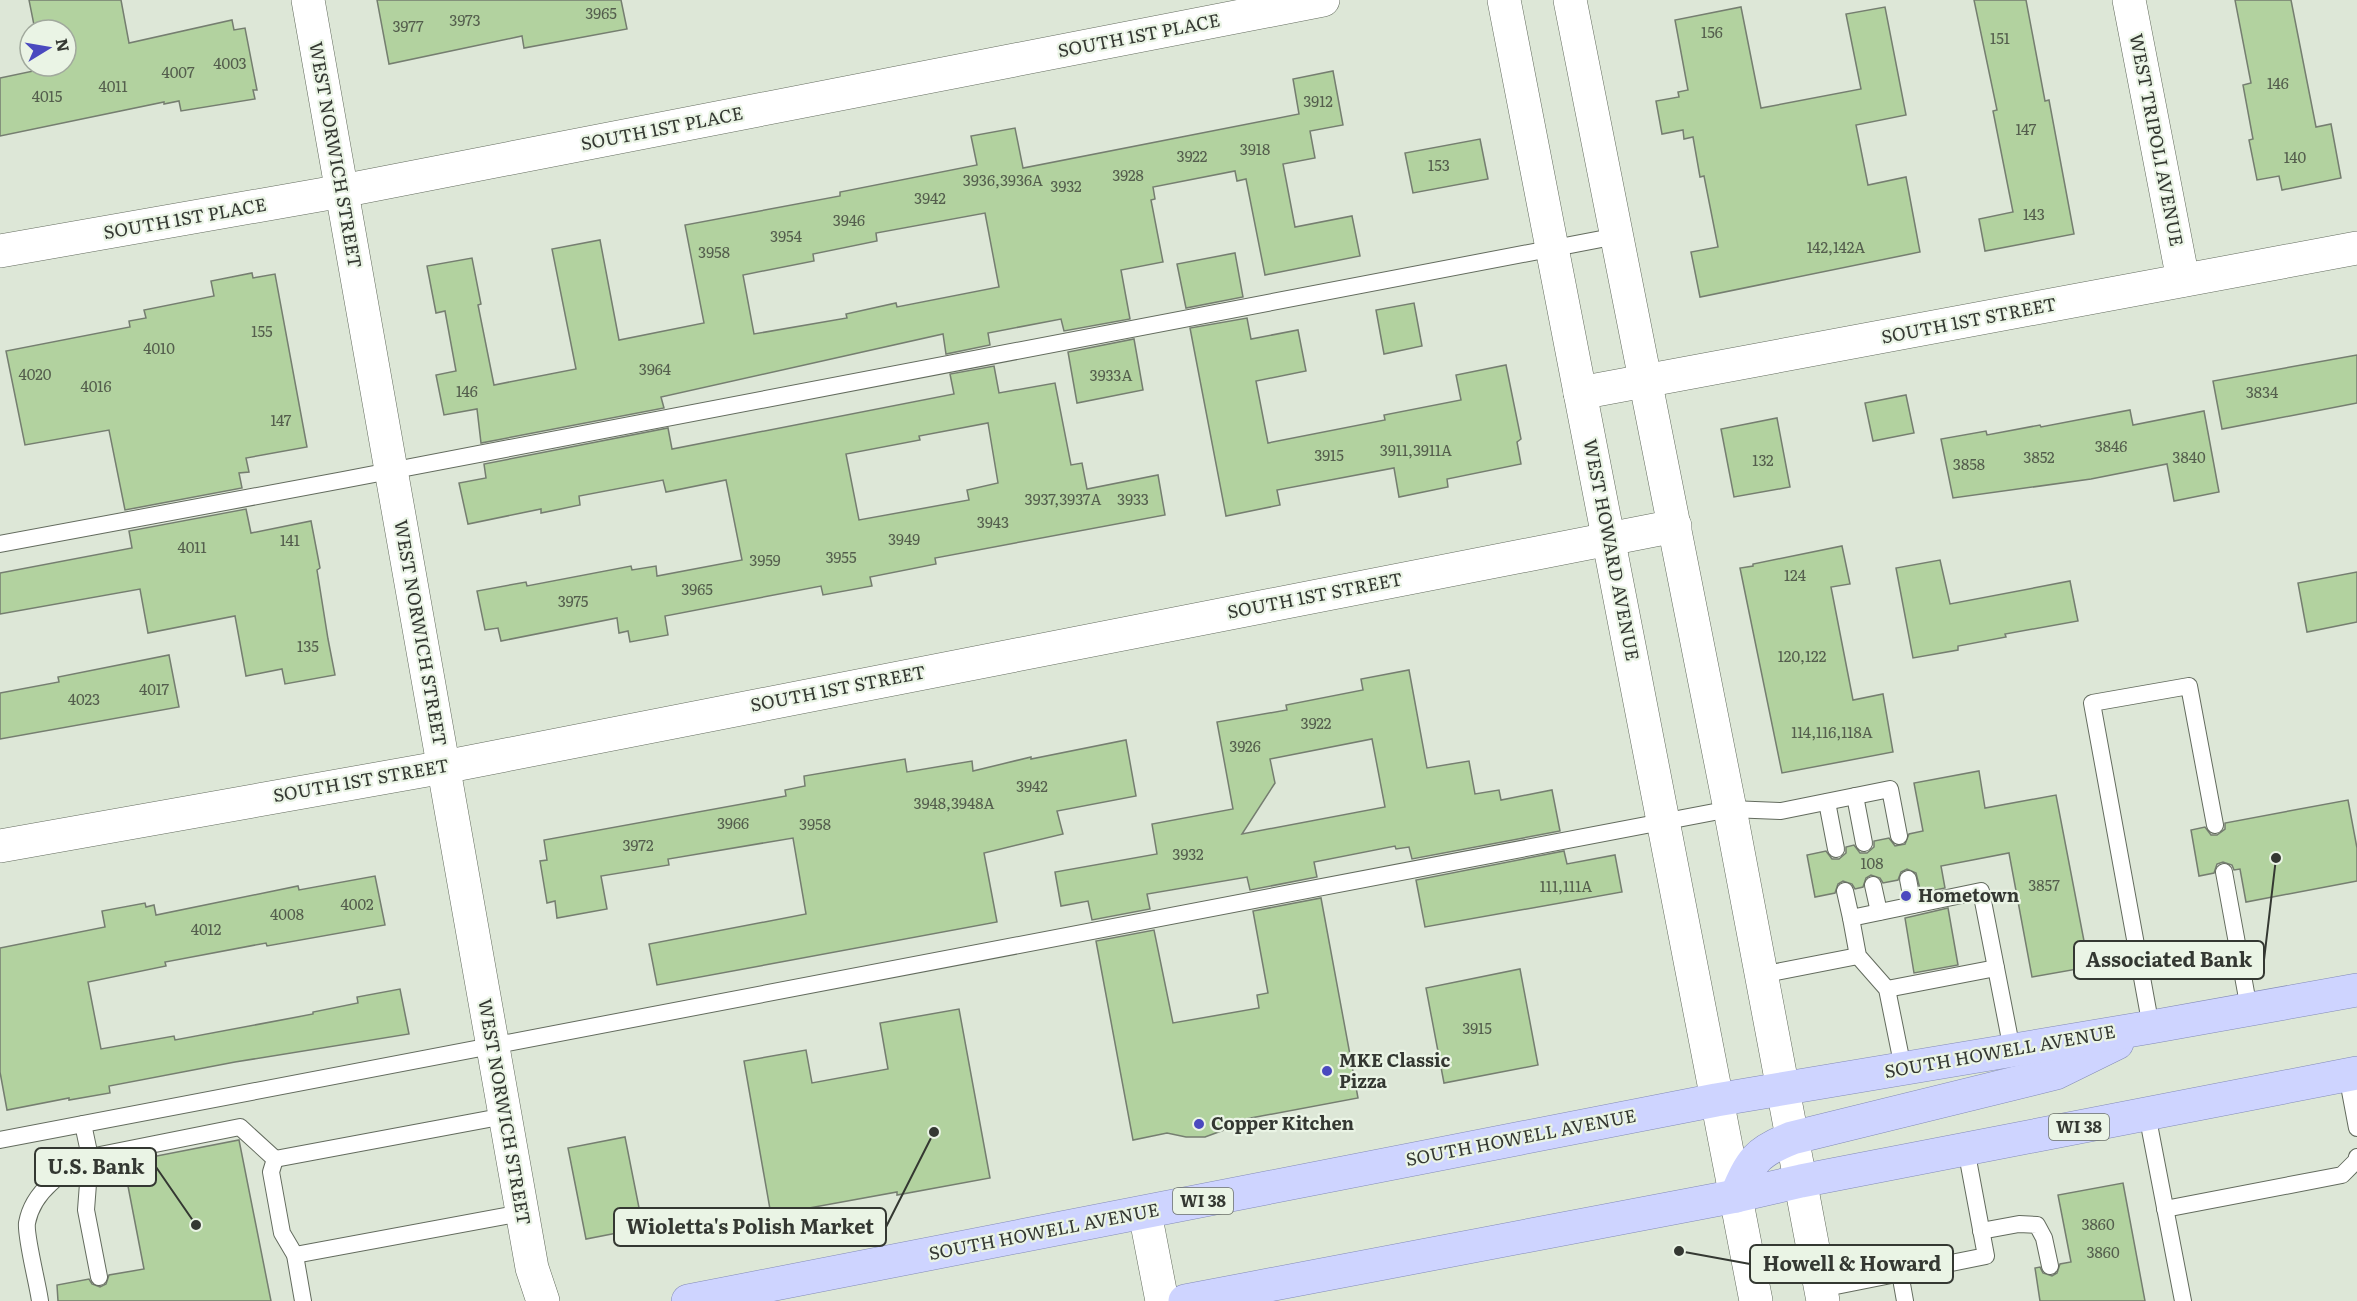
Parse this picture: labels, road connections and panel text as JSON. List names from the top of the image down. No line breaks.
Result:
{"streets":{"main road":["SOUTH HOWELL AVENUE","WI 38"],"street":["SOUTH 1ST PLACE","WEST TRIPOLI AVENUE","WEST NORWICH STREET","SOUTH 1ST STREET","WEST HOWARD AVENUE"]},"crossings":[["SOUTH 1ST PLACE","WEST NORWICH STREET"],["WEST TRIPOLI AVENUE","SOUTH 1ST STREET"],["WEST NORWICH STREET","SOUTH 1ST STREET"],["SOUTH 1ST STREET","WEST HOWARD AVENUE"],["WEST HOWARD AVENUE","SOUTH HOWELL AVENUE"],["WEST HOWARD AVENUE","WI 38"]],"places":["Associated Bank","Hometown","MKE Classic Pizza","Copper Kitchen","Wioletta's Polish Market","U.S. Bank","Howell & Howard"],"house_numbers":["3965","3973","3977","156","151","4003","4007","146","4011","4015","3912","147","3918","3922","140","153","3928","3936,3936A","3932","3942","143","3946","3954","142,142A","3958","155","4010","3964","4020","3933A","4016","146","3834","147","3846","3911,3911A","3915","3852","3840","132","3858","3937,3937A","3933","3943","3949","141","4011","3955","3959","124","3965","3975","135","120,122","4017","4023","3922","114,116,118A","3926","3942","3948,3948A","3966","3958","3972","3932","108","3857","111,111A","4002","4008","4012","3915","3860","3860"],"north":"right"}
